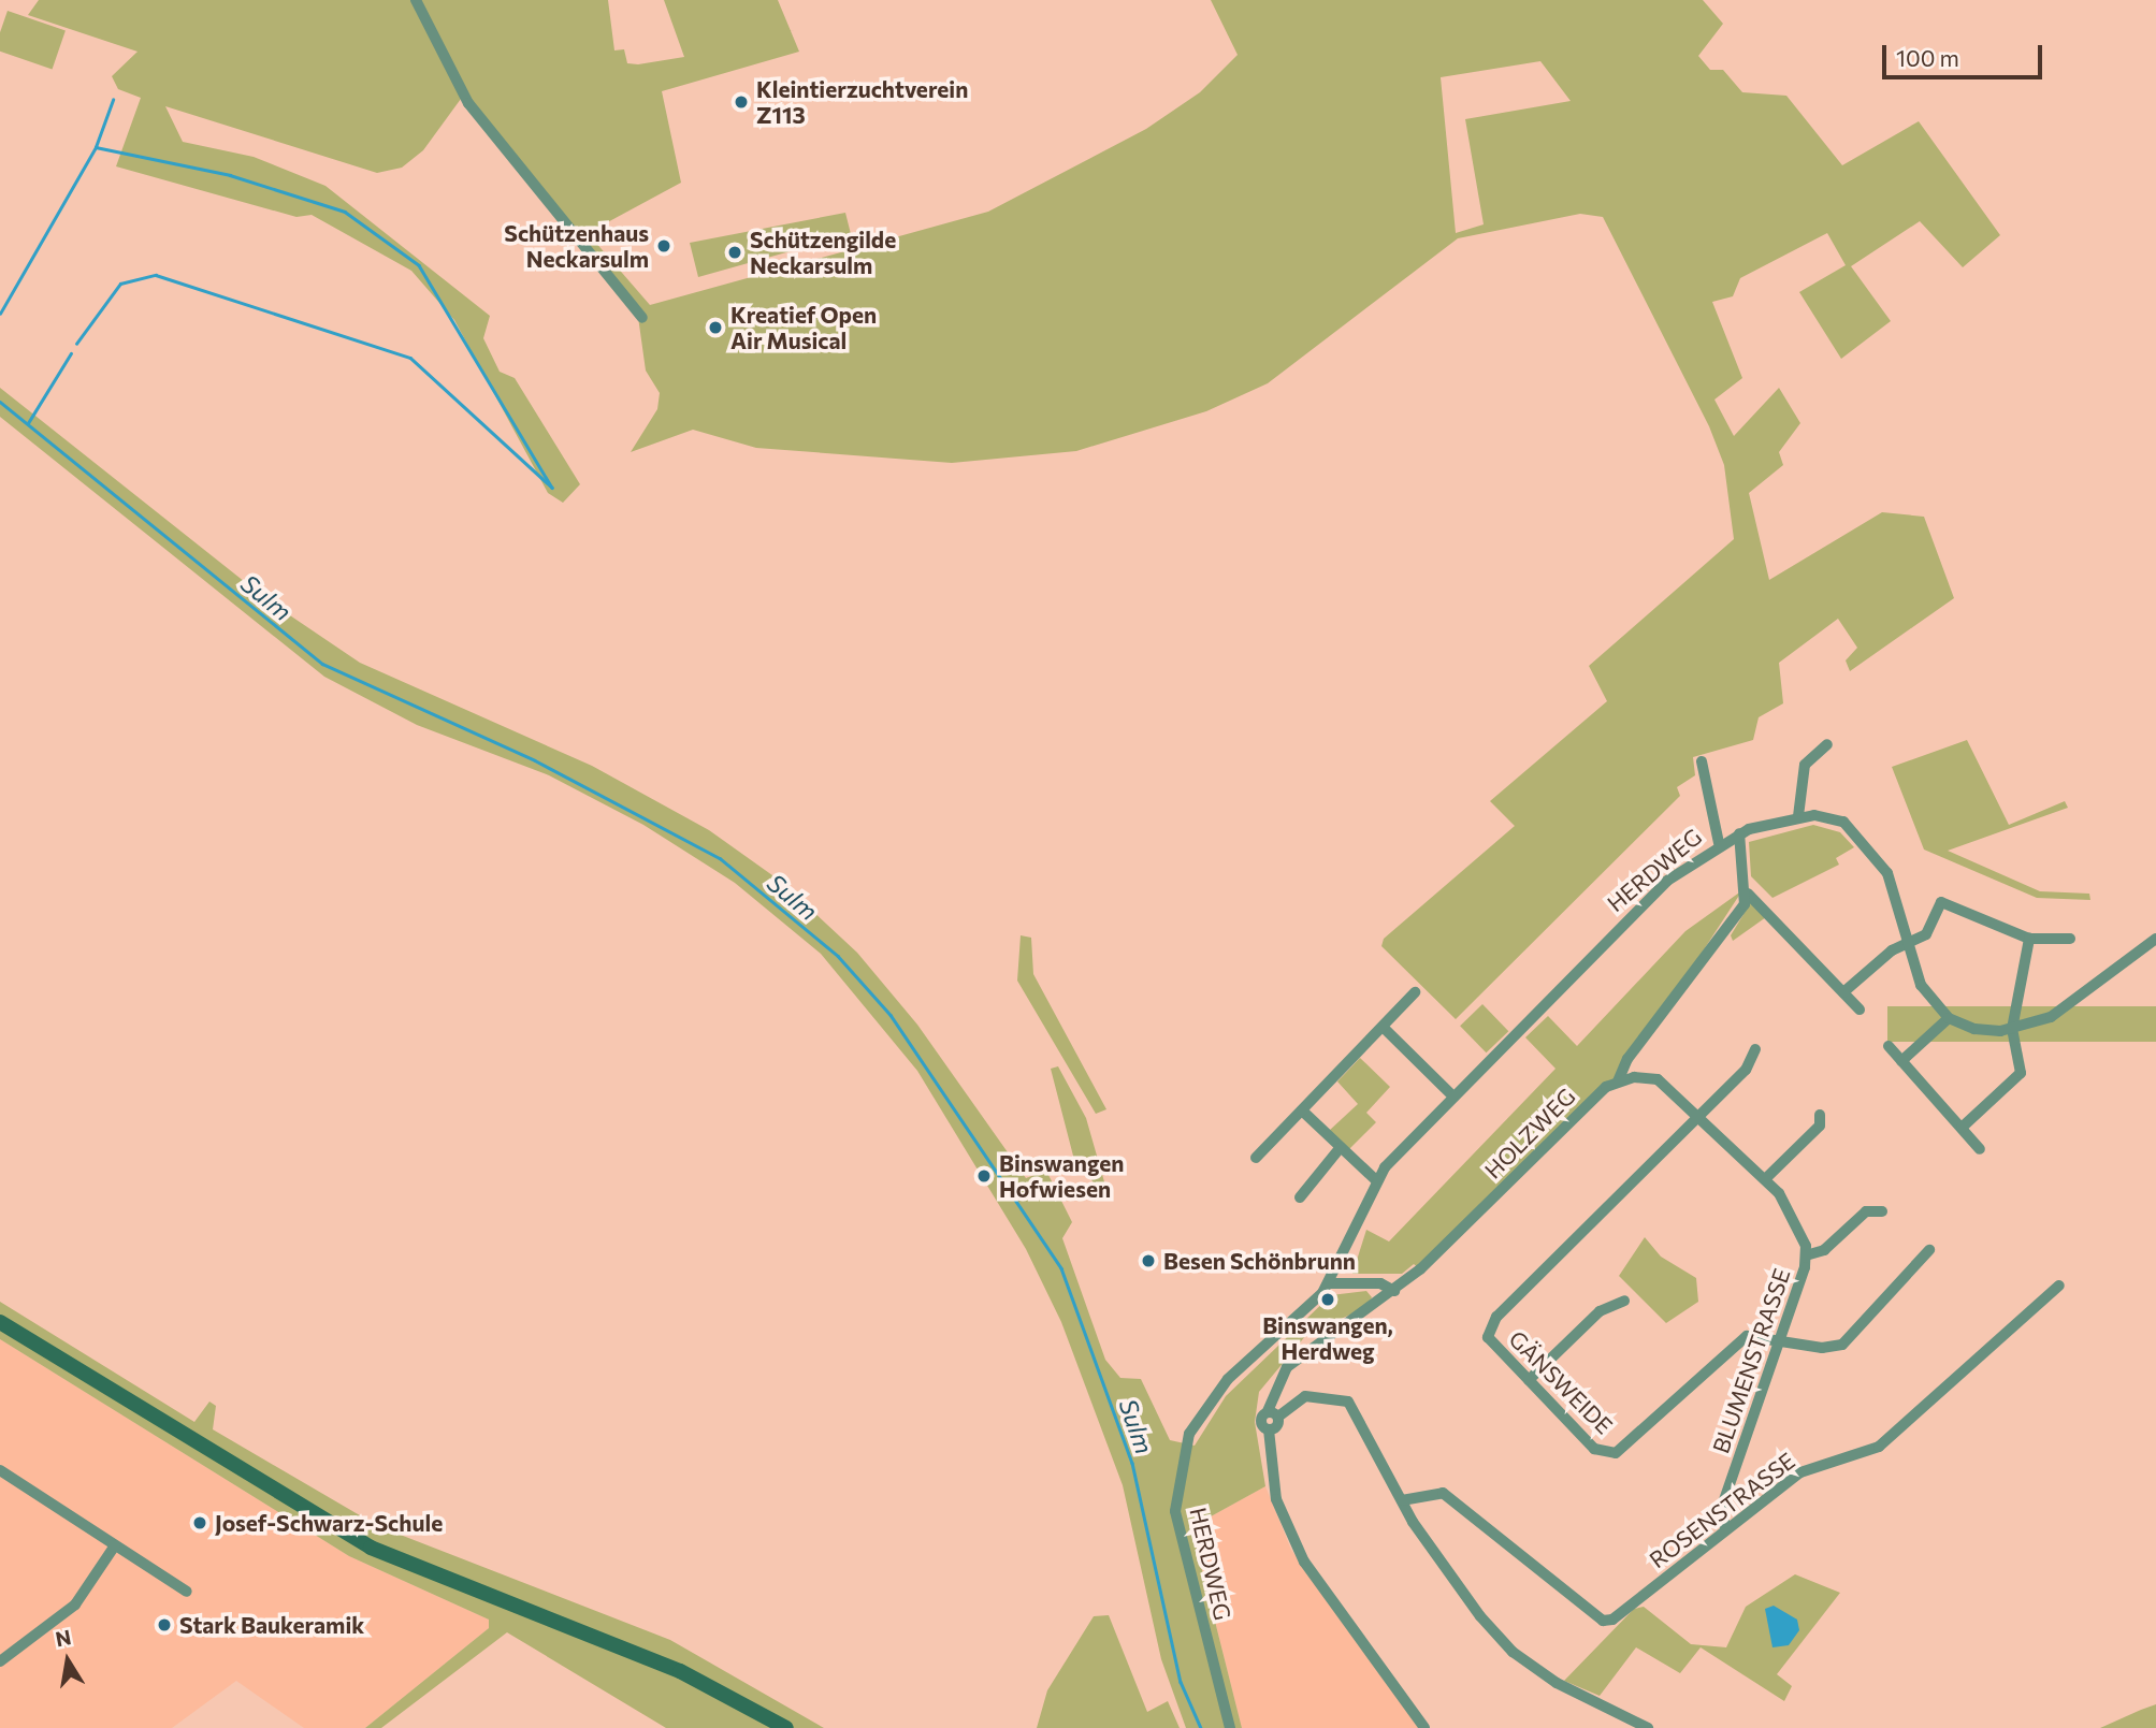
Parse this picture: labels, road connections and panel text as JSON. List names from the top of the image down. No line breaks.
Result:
{"streets":{"street":["HERDWEG","HOLZWEG","BLUMENSTRASSE","GÄNSWEIDE","ROSENSTRASSE"]},"crossings":[["HOLZWEG","BLUMENSTRASSE"],["BLUMENSTRASSE","GÄNSWEIDE"],["BLUMENSTRASSE","ROSENSTRASSE"]],"water":["Sulm"],"places":["Kleintierzuchtverein Z113","Schützenhaus Neckarsulm","Schützengilde Neckarsulm","Kreatief Open Air Musical","Binswangen Hofwiesen","Besen Schönbrunn","Binswangen, Herdweg","Josef-Schwarz-Schule","Stark Baukeramik"],"scale_bar":"100 m","north":"top"}
